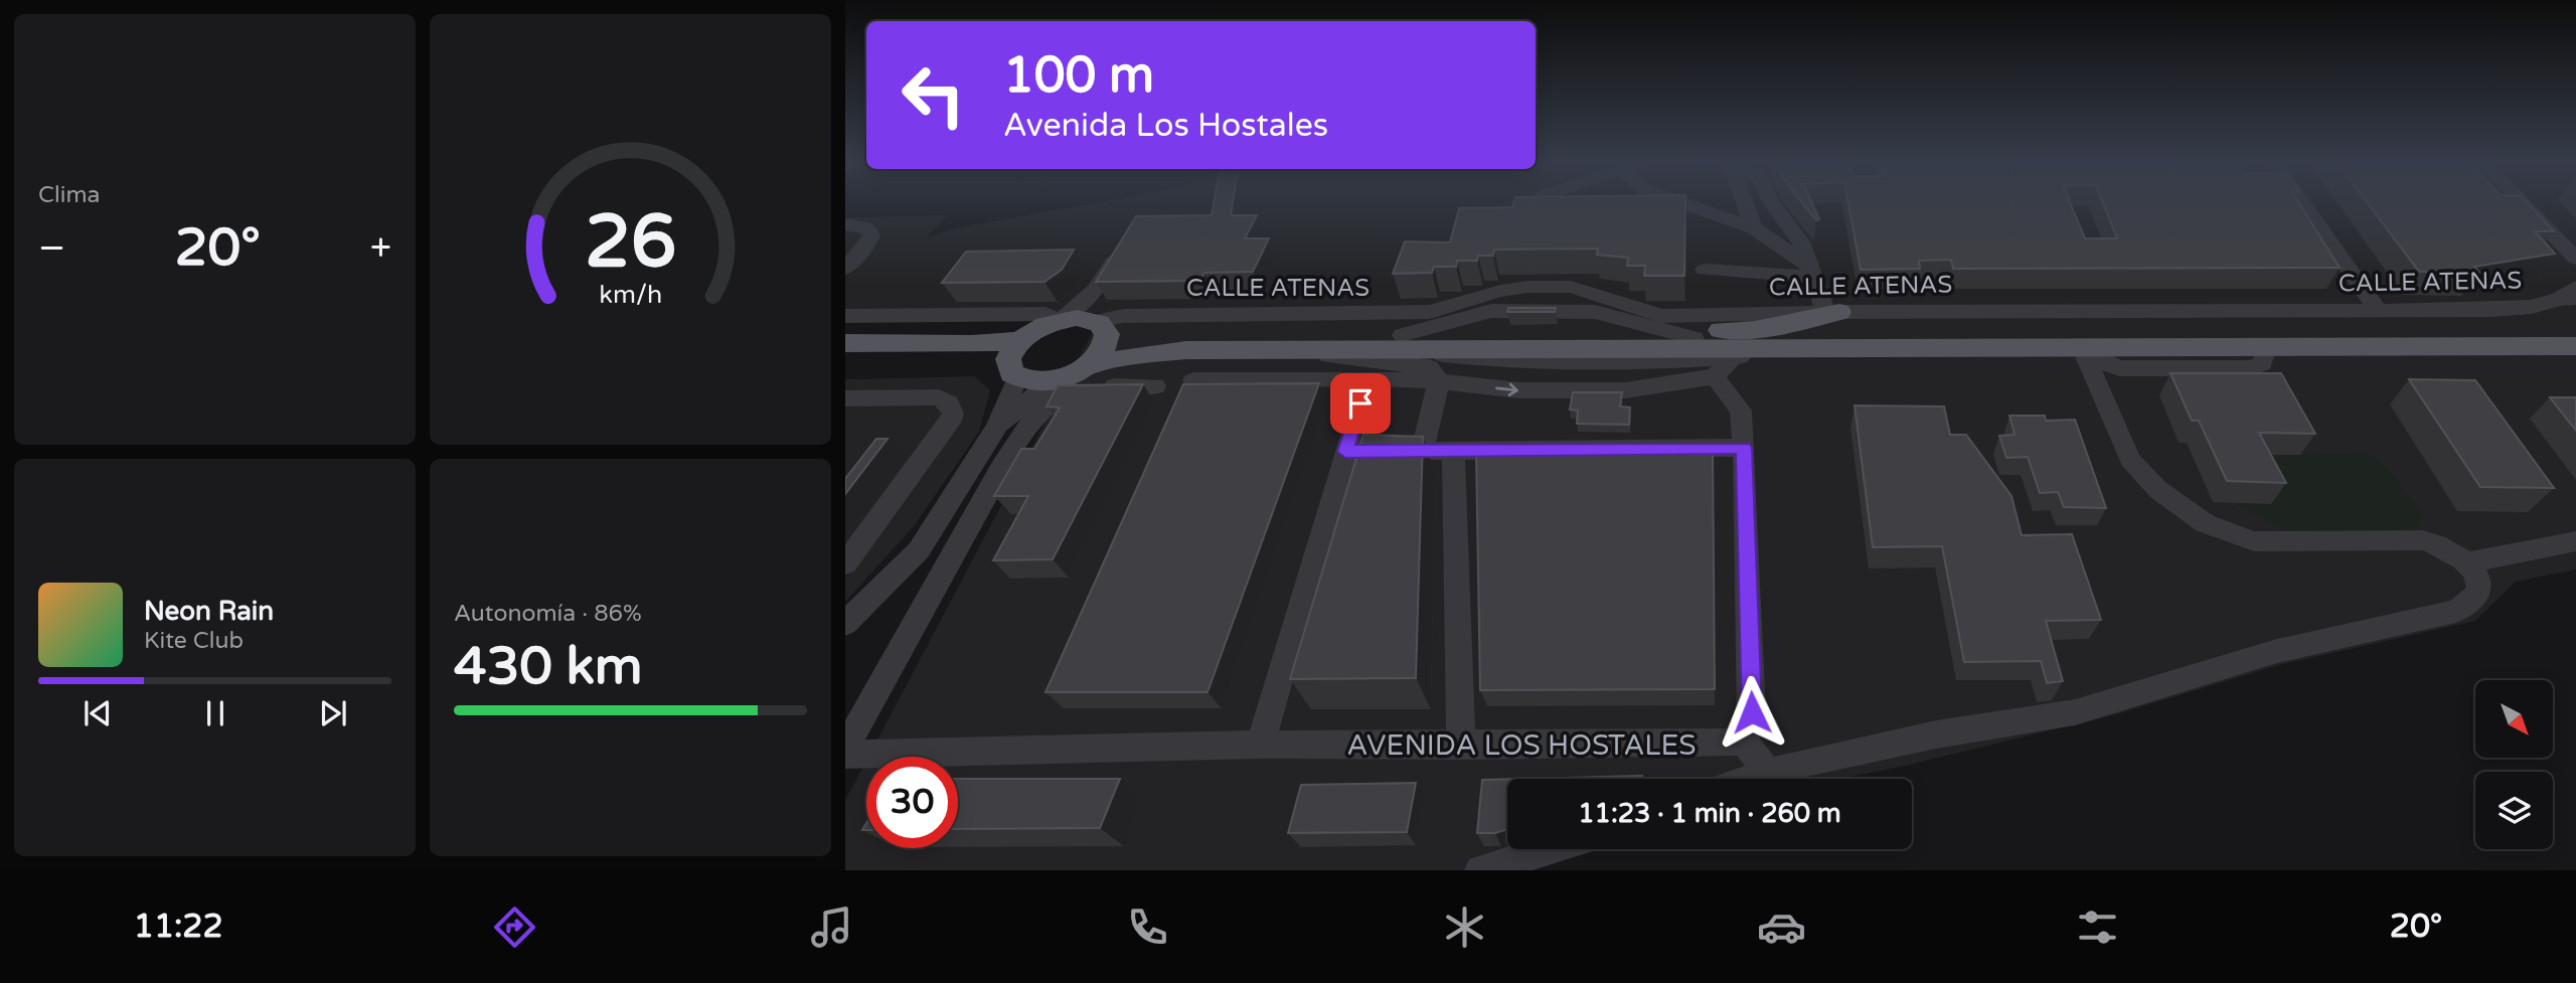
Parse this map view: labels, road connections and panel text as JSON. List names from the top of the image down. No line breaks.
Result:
{"streets":{"street":["CALLE ATENAS","AVENIDA LOS HOSTALES"]},"north":"bottom right","page":{"tile":["Clima",["Autonomía · 86%","430 km"]],"turn":["100 m","Avenida Los Hostales"],"heat":["−","20°","+"],"song":["Neon Rain","Kite Club"],"limit":"30","trip":"11:23 · 1 min · 260 m","tabs":["11:22","20°"],"gauge":["26","km/h"]}}
